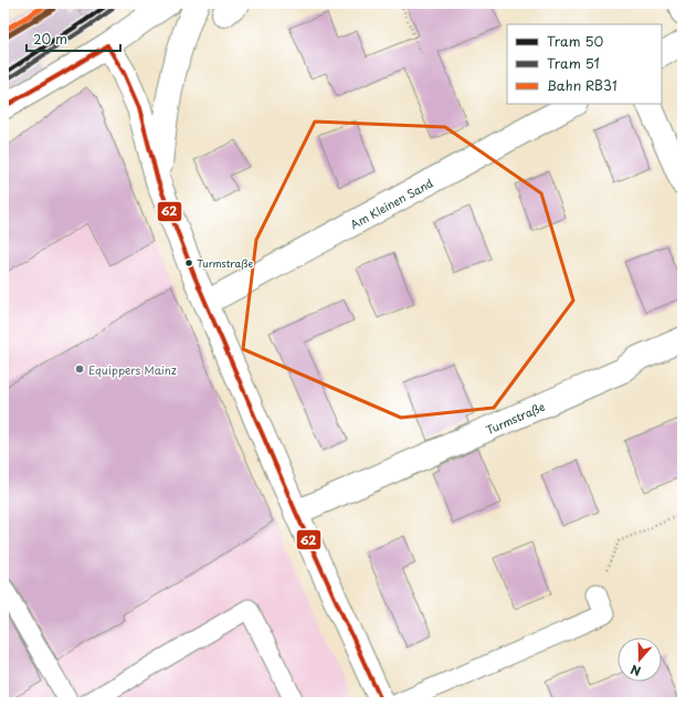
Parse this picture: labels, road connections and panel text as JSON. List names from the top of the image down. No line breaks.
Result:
{"streets":{"street":["Am Kleinen Sand","Turmstraße"]},"places":["Turmstraße","Equippers Mainz"],"lines":["tram line 50","rail line RB31","tram line 51","transit line 62"],"legend":["Tram 50","Tram 51","Bahn RB31"],"scale_bar":"20 m","north":"bottom"}
